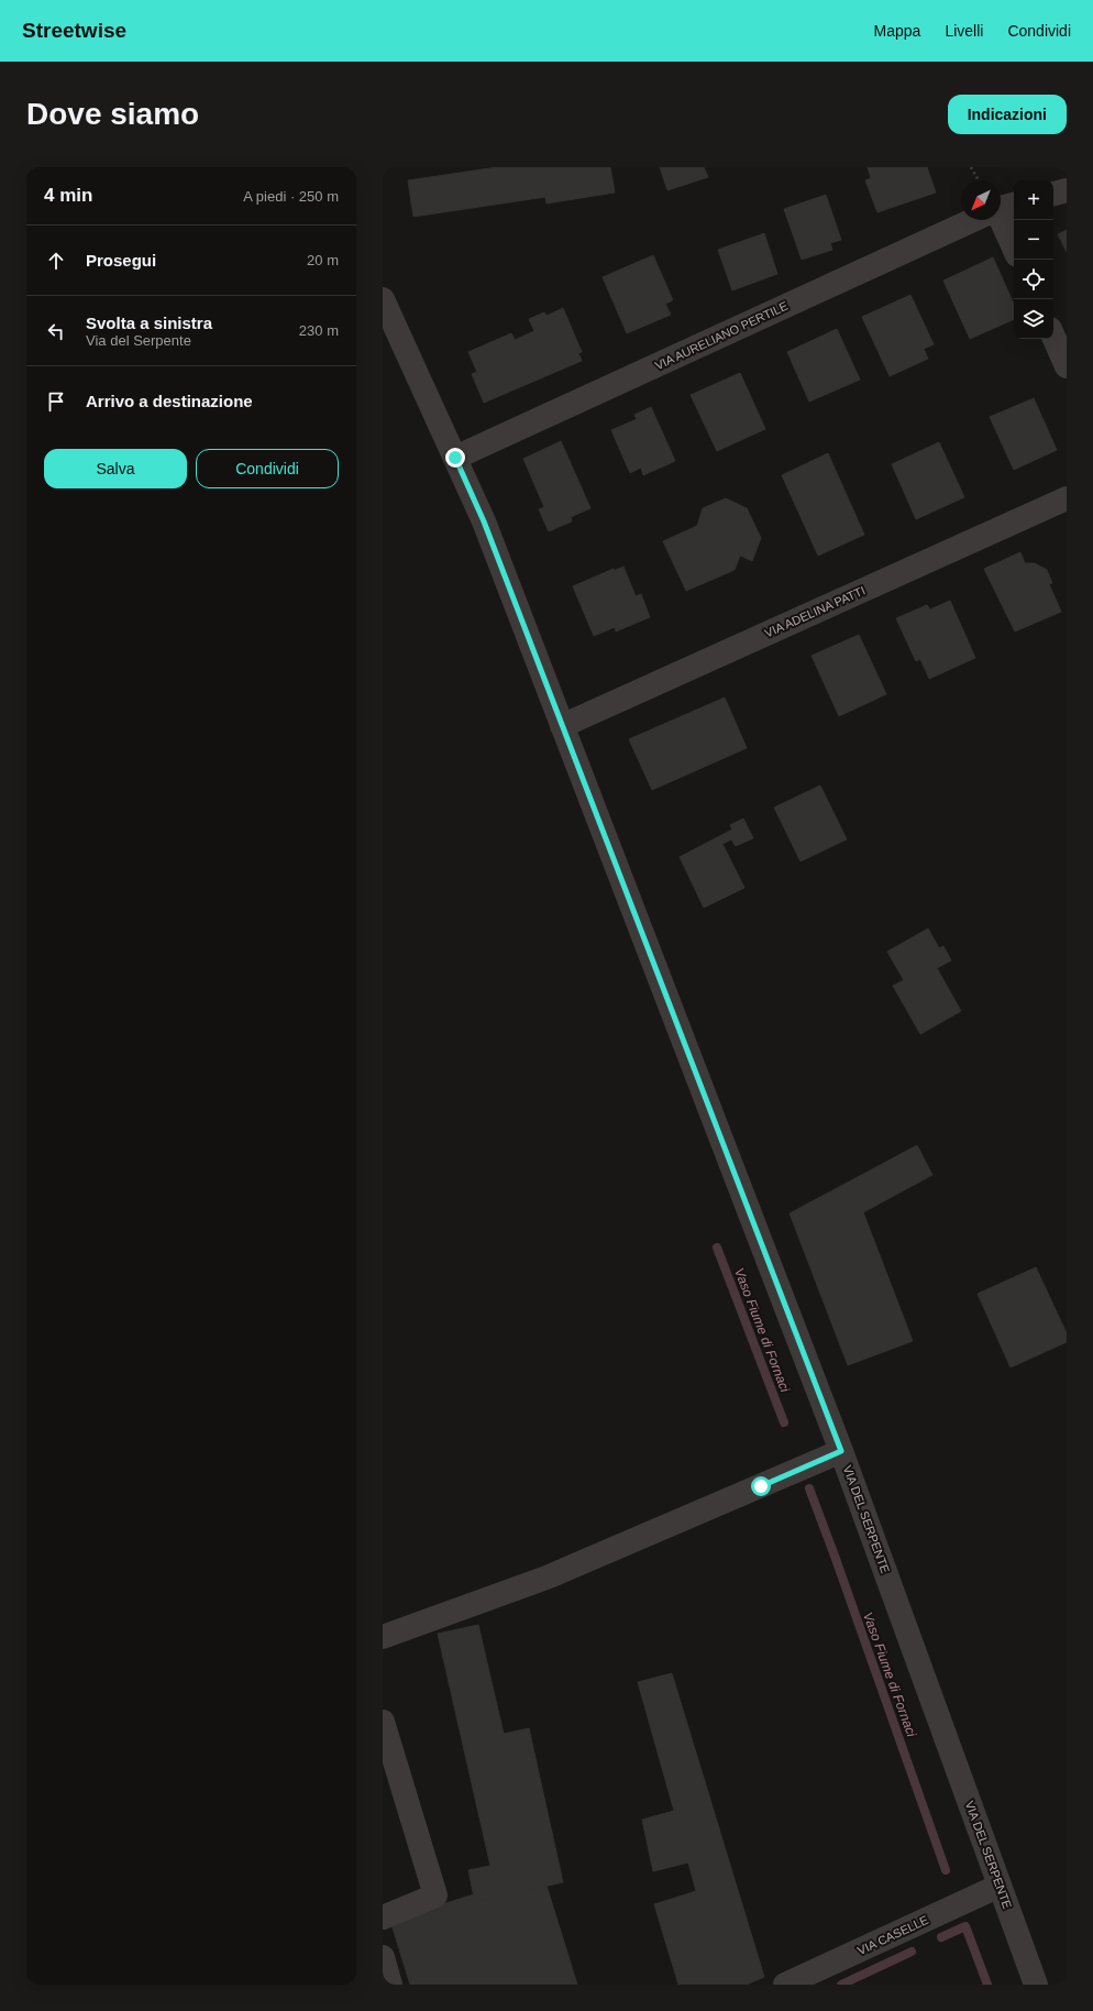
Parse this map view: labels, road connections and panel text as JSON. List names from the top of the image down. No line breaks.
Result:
{"streets":{"street":["VIA AURELIANO PERTILE","VIA ADELINA PATTI","VIA DEL SERPENTE","VIA CASELLE"]},"crossings":[["VIA AURELIANO PERTILE","VIA DEL SERPENTE"],["VIA ADELINA PATTI","VIA DEL SERPENTE"],["VIA DEL SERPENTE","VIA CASELLE"]],"water":["Vaso Fiume di Fornaci"],"north":"bottom left","page":{"header":"Streetwise","nav":["Mappa","Livelli","Condividi"],"buttons":["Indicazioni",["Salva","Condividi"]],"title":"Dove siamo","heading":["4 min","A piedi · 250 m"],"map_buttons":["+","−"],"list":[["Prosegui","20 m"],["Svolta a sinistra","Via del Serpente","230 m"],"Arrivo a destinazione"]}}
